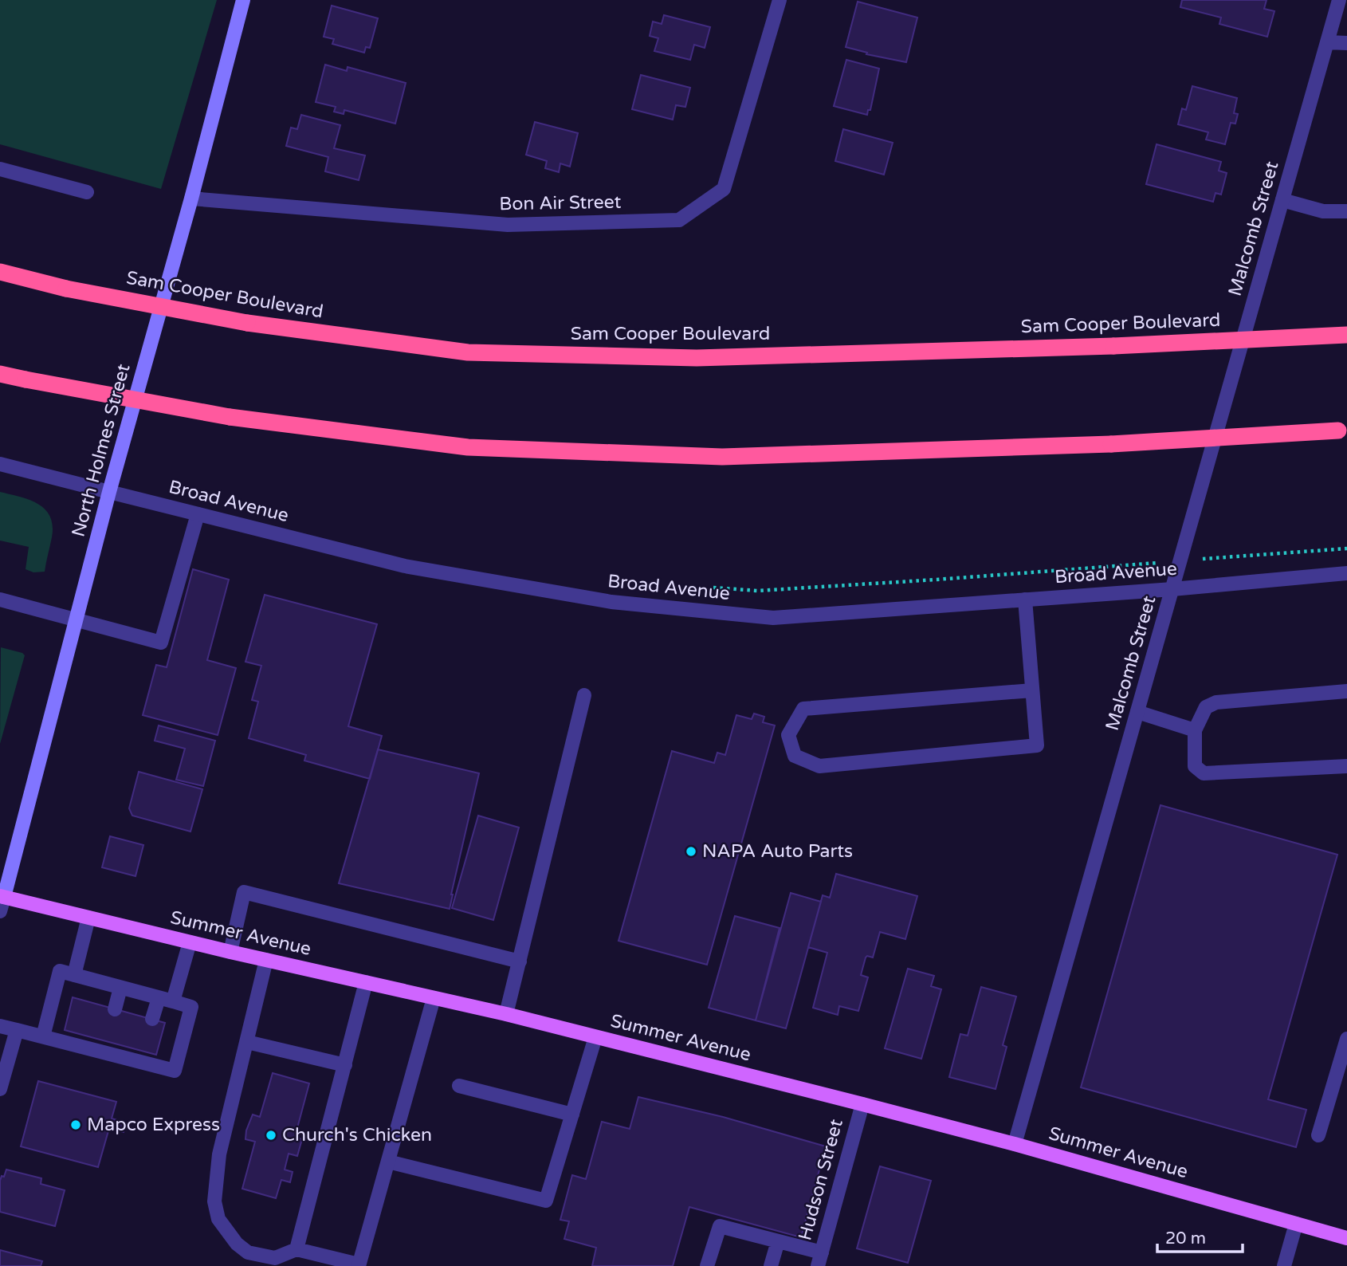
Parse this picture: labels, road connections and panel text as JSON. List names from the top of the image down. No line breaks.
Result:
{"streets":{"highway":["Sam Cooper Boulevard"],"main road":["North Holmes Street","Summer Avenue"],"street":["Bon Air Street","Malcomb Street","Broad Avenue","Hudson Street"]},"crossings":[["Bon Air Street","North Holmes Street"],["Malcomb Street","Broad Avenue"],["Malcomb Street","Summer Avenue"],["North Holmes Street","Broad Avenue"],["North Holmes Street","Summer Avenue"],["Summer Avenue","Hudson Street"]],"places":["NAPA Auto Parts","Mapco Express","Church's Chicken"],"scale_bar":"20 m"}
